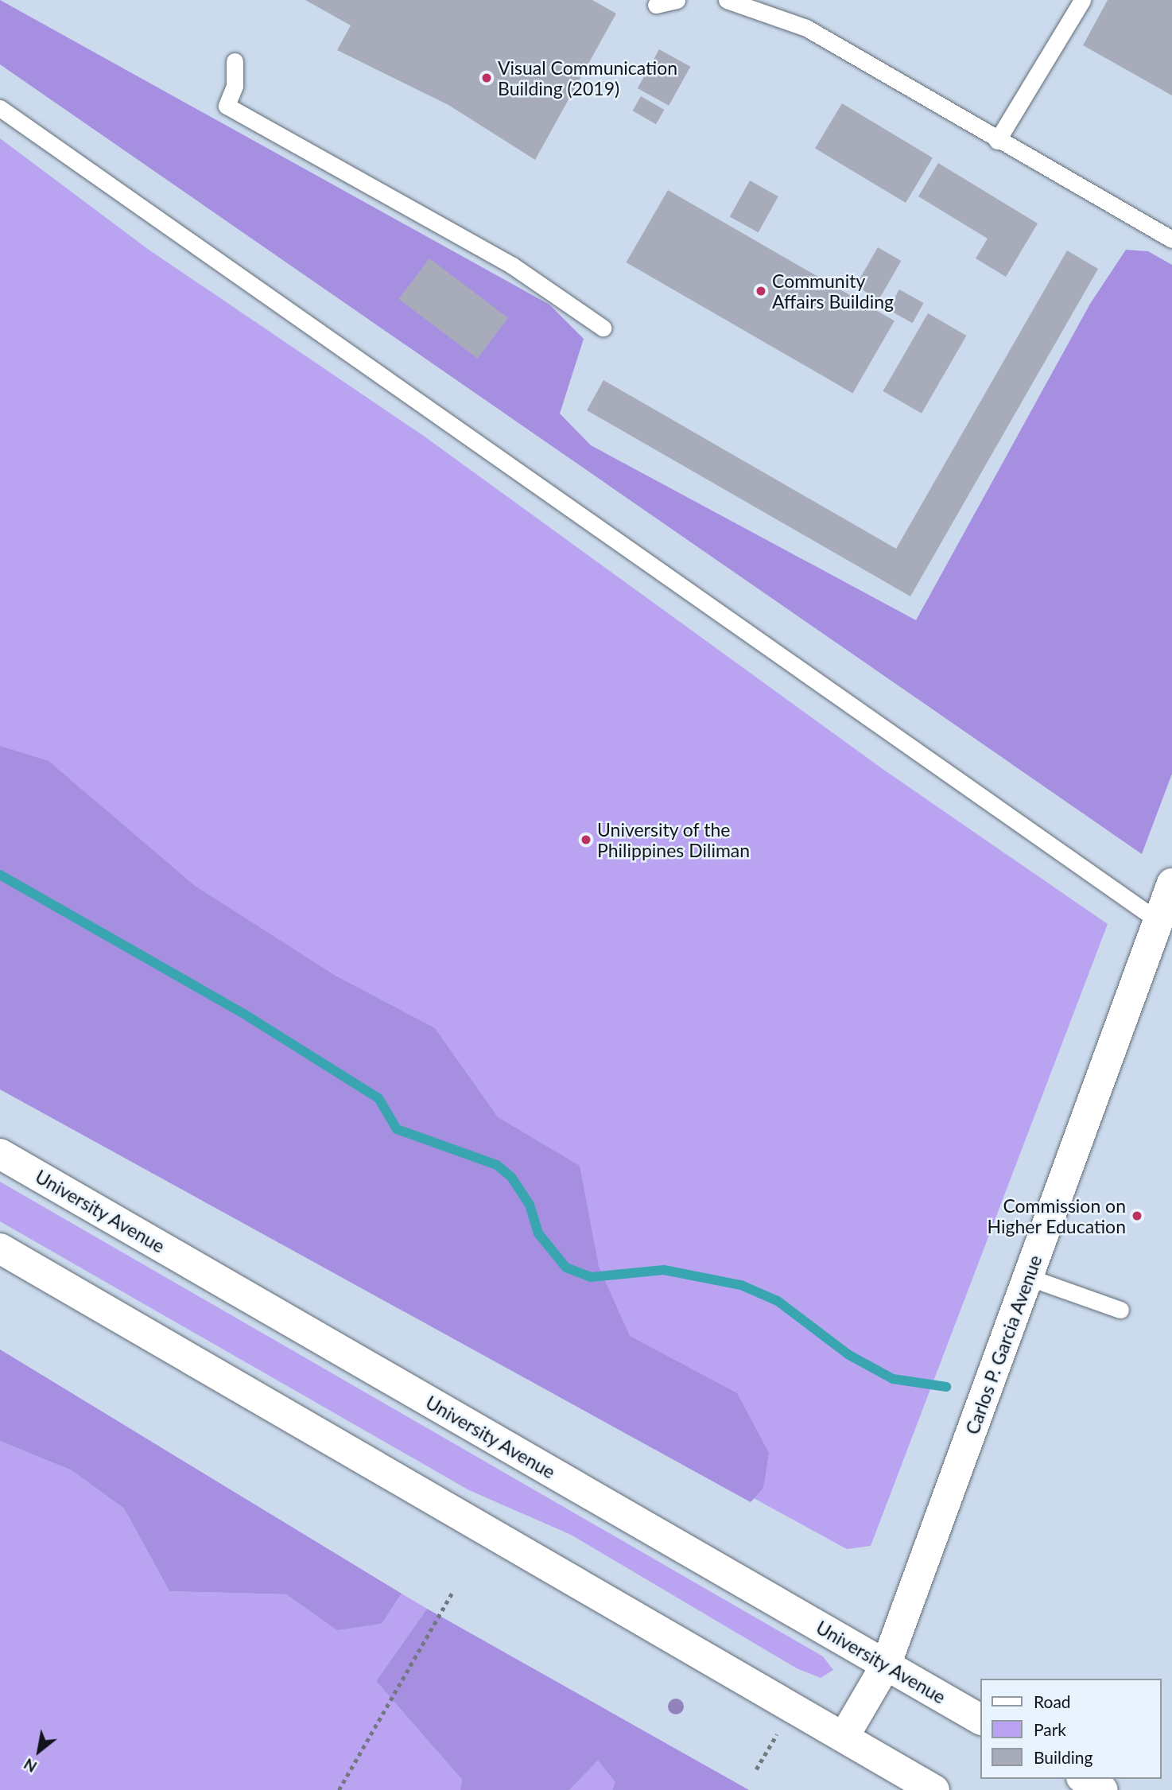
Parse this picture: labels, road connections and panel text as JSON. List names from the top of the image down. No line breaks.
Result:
{"streets":{"street":["University Avenue","Carlos P. Garcia Avenue"]},"crossings":[["University Avenue","Carlos P. Garcia Avenue"]],"places":["Visual Communication Building (2019)","Community Affairs Building","University of the Philippines Diliman","Commission on Higher Education"],"legend":["Road","Park","Building"],"north":"bottom left"}
